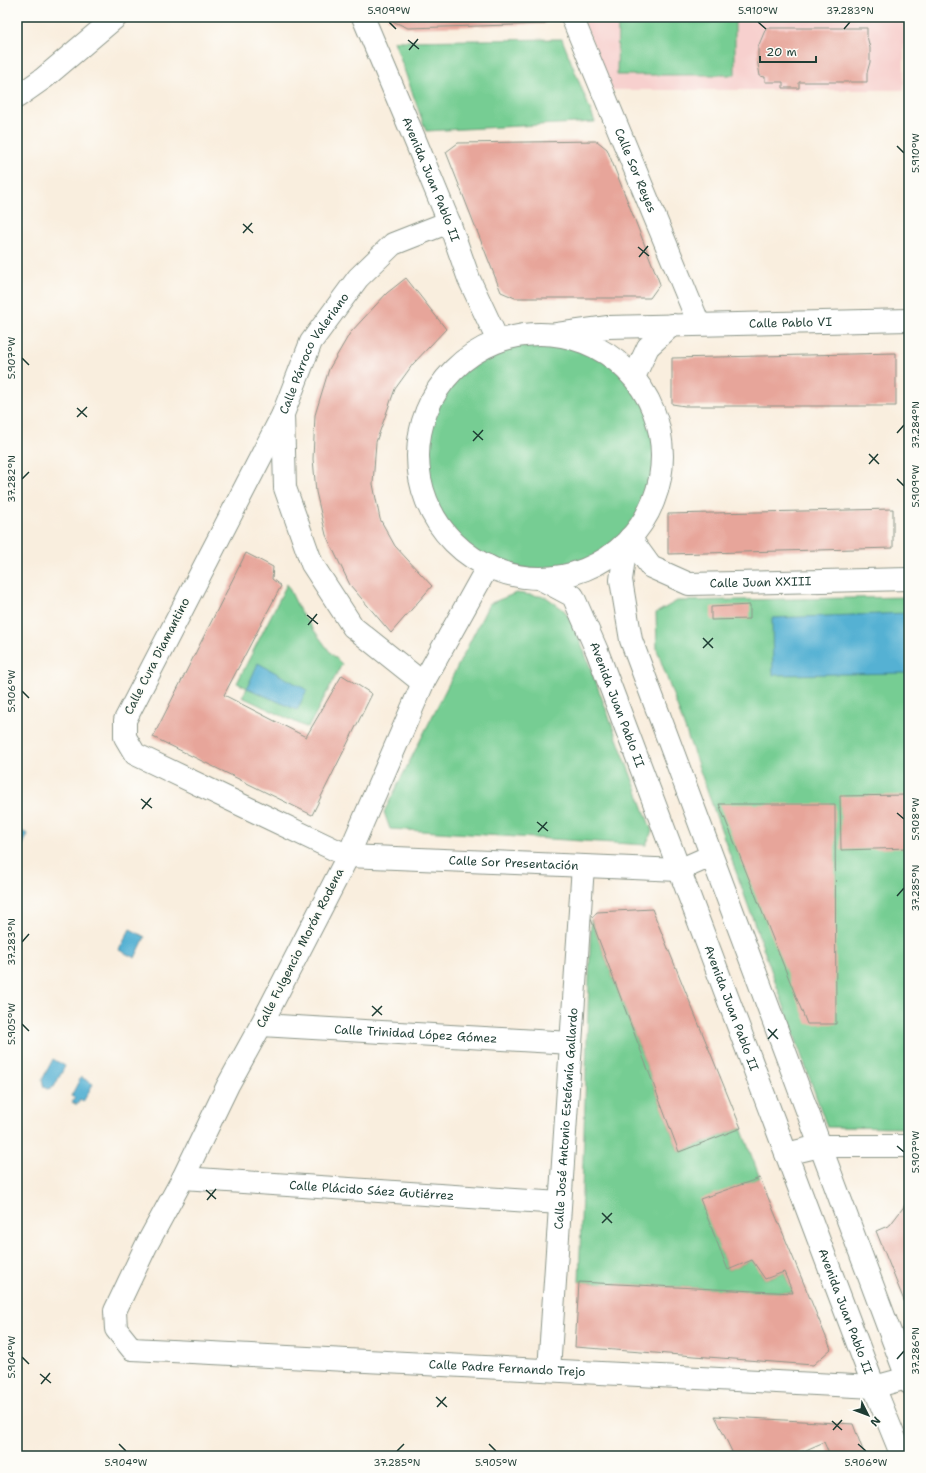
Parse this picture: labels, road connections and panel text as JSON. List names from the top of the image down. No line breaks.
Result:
{"streets":{"street":["Calle Sor Reyes","Avenida Juan Pablo II","Calle Pablo VI","Calle Párroco Valeriano","Calle Juan XXIII","Calle Cura Diamantino","Calle Sor Presentación","Calle Fulgencio Morón Rodena","Calle Trinidad López Gómez","Calle José Antonio Estefanía Gallardo","Calle Plácido Sáez Gutiérrez","Calle Padre Fernando Trejo"]},"crossings":[["Calle Sor Reyes","Calle Pablo VI"],["Avenida Juan Pablo II","Calle Párroco Valeriano"],["Avenida Juan Pablo II","Calle Sor Presentación"],["Avenida Juan Pablo II","Calle Padre Fernando Trejo"],["Calle Párroco Valeriano","Calle Cura Diamantino"],["Calle Párroco Valeriano","Calle Fulgencio Morón Rodena"],["Calle Cura Diamantino","Calle Sor Presentación"],["Calle Cura Diamantino","Calle Fulgencio Morón Rodena"],["Calle Sor Presentación","Calle Fulgencio Morón Rodena"],["Calle Sor Presentación","Calle José Antonio Estefanía Gallardo"],["Calle Fulgencio Morón Rodena","Calle Trinidad López Gómez"],["Calle Fulgencio Morón Rodena","Calle Plácido Sáez Gutiérrez"],["Calle Fulgencio Morón Rodena","Calle Padre Fernando Trejo"],["Calle Trinidad López Gómez","Calle José Antonio Estefanía Gallardo"],["Calle José Antonio Estefanía Gallardo","Calle Plácido Sáez Gutiérrez"],["Calle José Antonio Estefanía Gallardo","Calle Padre Fernando Trejo"]],"scale_bar":"20 m","north":"bottom right","coordinates":["5.909°W","5.910°W","37.283°N","5.907°W","37.284°N","37.282°N","5.906°W","5.908°W","37.285°N","5.905°W","37.286°N","5.904°W"]}
